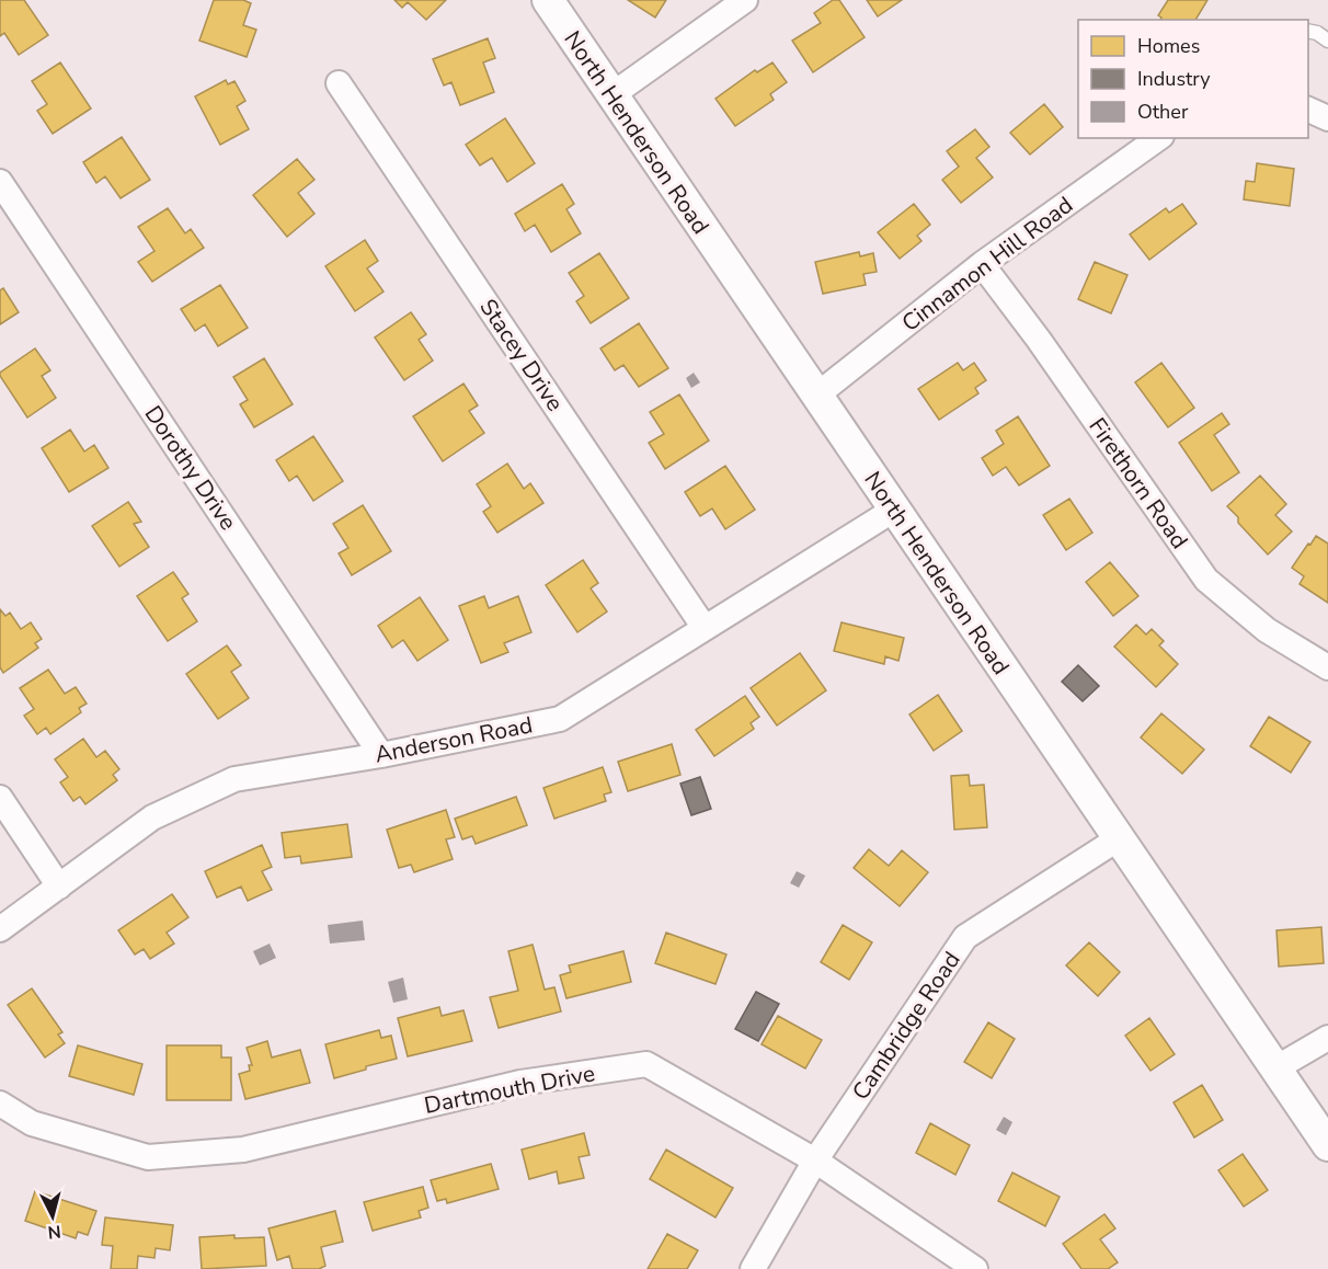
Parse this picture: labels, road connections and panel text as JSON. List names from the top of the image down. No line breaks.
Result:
{"streets":{"street":["North Henderson Road","Cinnamon Hill Road","Stacey Drive","Dorothy Drive","Firethorn Road","Anderson Road","Cambridge Road","Dartmouth Drive"]},"crossings":[["North Henderson Road","Cinnamon Hill Road"],["North Henderson Road","Anderson Road"],["North Henderson Road","Cambridge Road"],["Cinnamon Hill Road","Firethorn Road"],["Stacey Drive","Anderson Road"],["Dorothy Drive","Anderson Road"],["Cambridge Road","Dartmouth Drive"]],"legend":["Homes","Industry","Other"],"north":"bottom"}
